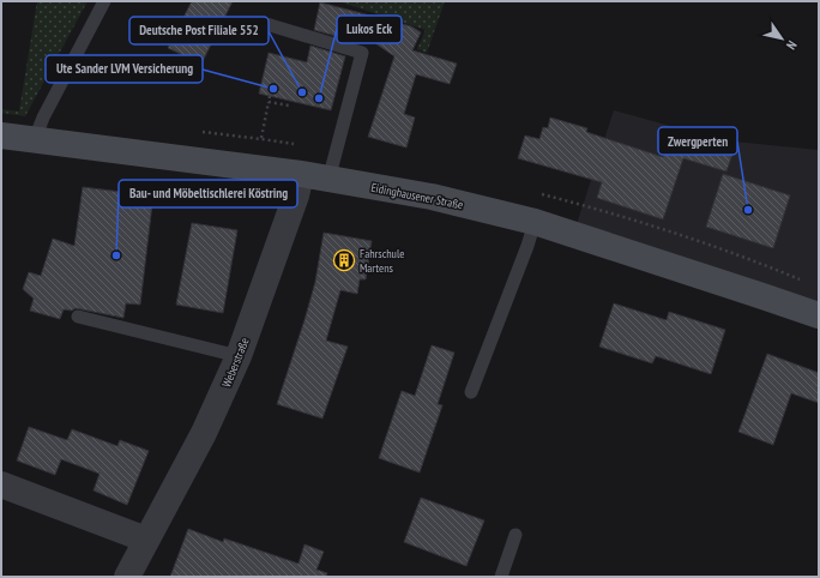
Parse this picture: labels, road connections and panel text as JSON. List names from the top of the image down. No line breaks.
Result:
{"streets":{"main road":["Eidinghausener Straße"],"street":["Weberstraße"]},"crossings":[["Eidinghausener Straße","Weberstraße"]],"places":{"other":["Ute Sander LVM Versicherung","Deutsche Post Filiale 552","Lukos Eck","Zwergperten","Bau- und Möbeltischlerei Köstring"],"building":["Fahrschule Martens"]},"north":"bottom right"}
